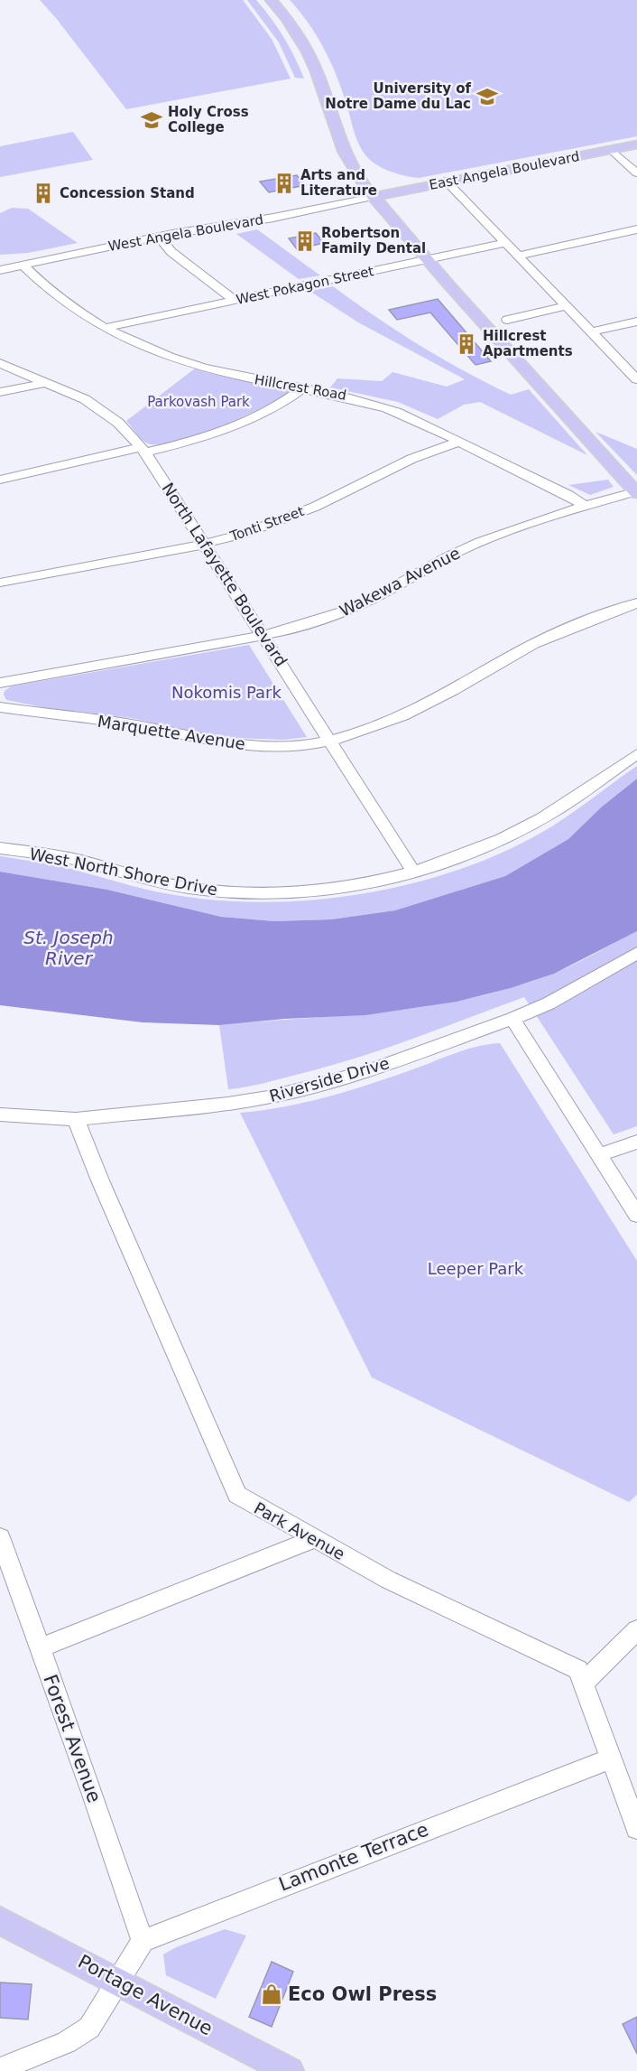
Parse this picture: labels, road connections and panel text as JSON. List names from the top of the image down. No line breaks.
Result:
{"streets":{"main road":["East Angela Boulevard","Portage Avenue"],"street":["West Angela Boulevard","West Pokagon Street","Hillcrest Road","Tonti Street","North Lafayette Boulevard","Wakewa Avenue","Marquette Avenue","West North Shore Drive","Riverside Drive","Park Avenue","Forest Avenue","Lamonte Terrace"]},"crossings":[["East Angela Boulevard","West Angela Boulevard"],["West Angela Boulevard","Hillcrest Road"],["West Pokagon Street","Hillcrest Road"],["Hillcrest Road","Tonti Street"],["Hillcrest Road","Wakewa Avenue"],["Tonti Street","North Lafayette Boulevard"],["North Lafayette Boulevard","Wakewa Avenue"],["North Lafayette Boulevard","Marquette Avenue"],["North Lafayette Boulevard","West North Shore Drive"],["Riverside Drive","Park Avenue"],["Park Avenue","Lamonte Terrace"],["Forest Avenue","Lamonte Terrace"]],"water":["St. Joseph River"],"parks":["Parkovash Park","Nokomis Park","Leeper Park"],"places":{"school or university":["University of Notre Dame du Lac","Holy Cross College"],"building":["Arts and Literature","Concession Stand","Robertson Family Dental","Hillcrest Apartments"],"shop":["Eco Owl Press"]}}
